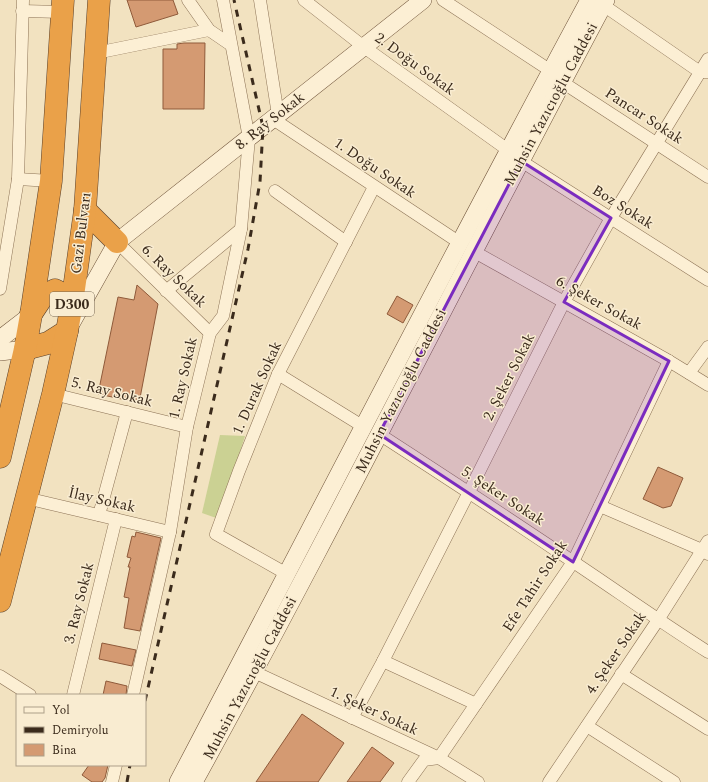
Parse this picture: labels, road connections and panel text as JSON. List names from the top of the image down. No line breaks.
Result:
{"streets":{"highway":["Gazi Bulvarı","D300"],"street":["2. Doğu Sokak","Muhsin Yazıcıoğlu Caddesi","Pancar Sokak","8. Ray Sokak","1. Doğu Sokak","Boz Sokak","6. Ray Sokak","6. Şeker Sokak","2. Şeker Sokak","1. Ray Sokak","1. Durak Sokak","5. Ray Sokak","5. Şeker Sokak","İlay Sokak","Efe Tahir Sokak","3. Ray Sokak","4. Şeker Sokak","1. Şeker Sokak"]},"crossings":[["2. Doğu Sokak","Muhsin Yazıcıoğlu Caddesi"],["2. Doğu Sokak","8. Ray Sokak"],["2. Doğu Sokak","Boz Sokak"],["Muhsin Yazıcıoğlu Caddesi","Pancar Sokak"],["Muhsin Yazıcıoğlu Caddesi","1. Doğu Sokak"],["Muhsin Yazıcıoğlu Caddesi","Boz Sokak"],["Muhsin Yazıcıoğlu Caddesi","6. Şeker Sokak"],["Muhsin Yazıcıoğlu Caddesi","1. Durak Sokak"],["Muhsin Yazıcıoğlu Caddesi","5. Şeker Sokak"],["Muhsin Yazıcıoğlu Caddesi","1. Şeker Sokak"],["Pancar Sokak","2. Şeker Sokak"],["8. Ray Sokak","1. Doğu Sokak"],["8. Ray Sokak","6. Ray Sokak"],["8. Ray Sokak","1. Ray Sokak"],["1. Doğu Sokak","6. Şeker Sokak"],["1. Doğu Sokak","1. Durak Sokak"],["Boz Sokak","2. Şeker Sokak"],["Gazi Bulvarı","5. Ray Sokak"],["Gazi Bulvarı","İlay Sokak"],["6. Ray Sokak","1. Ray Sokak"],["6. Şeker Sokak","2. Şeker Sokak"],["6. Şeker Sokak","Efe Tahir Sokak"],["2. Şeker Sokak","5. Şeker Sokak"],["2. Şeker Sokak","1. Şeker Sokak"],["1. Ray Sokak","5. Ray Sokak"],["1. Ray Sokak","İlay Sokak"],["5. Şeker Sokak","Efe Tahir Sokak"],["5. Şeker Sokak","4. Şeker Sokak"],["İlay Sokak","3. Ray Sokak"],["Efe Tahir Sokak","1. Şeker Sokak"]],"legend":["Yol","Demiryolu","Bina"]}
